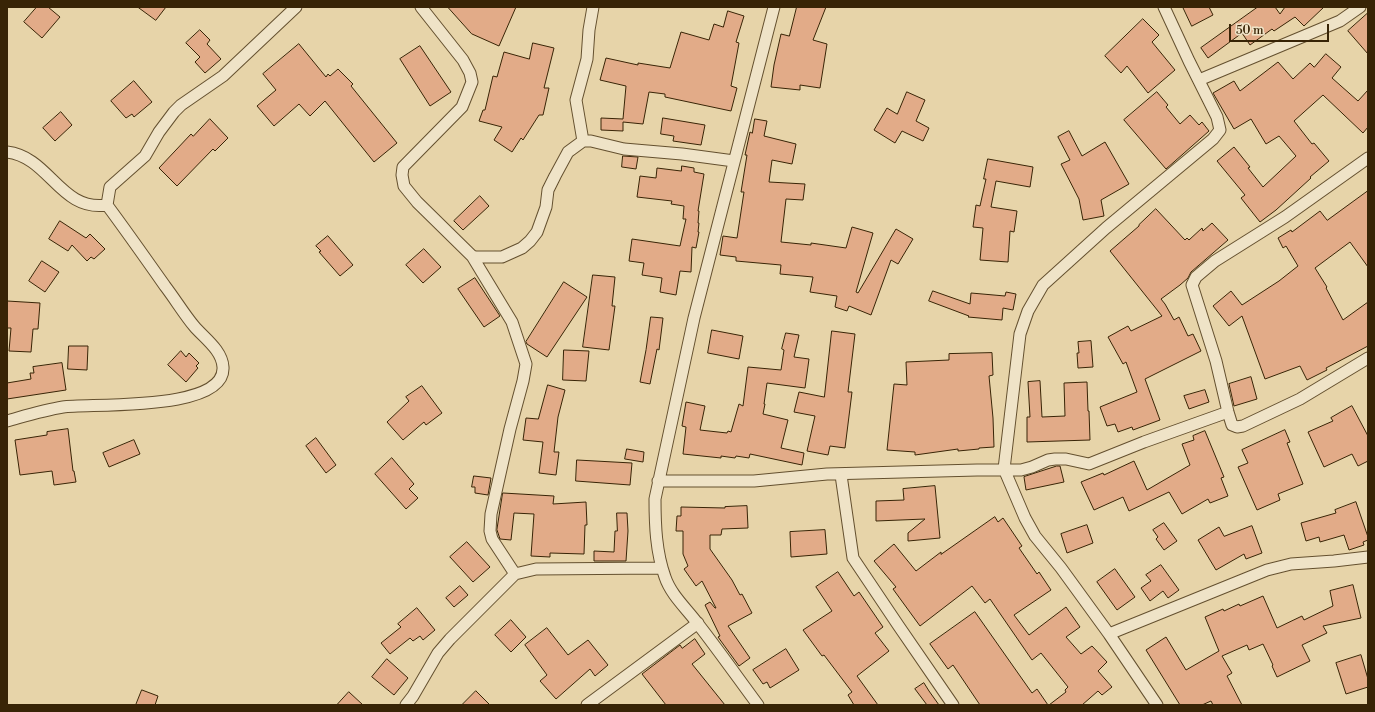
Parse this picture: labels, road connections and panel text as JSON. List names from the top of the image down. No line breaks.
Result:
{"scale_bar":"50 m"}
